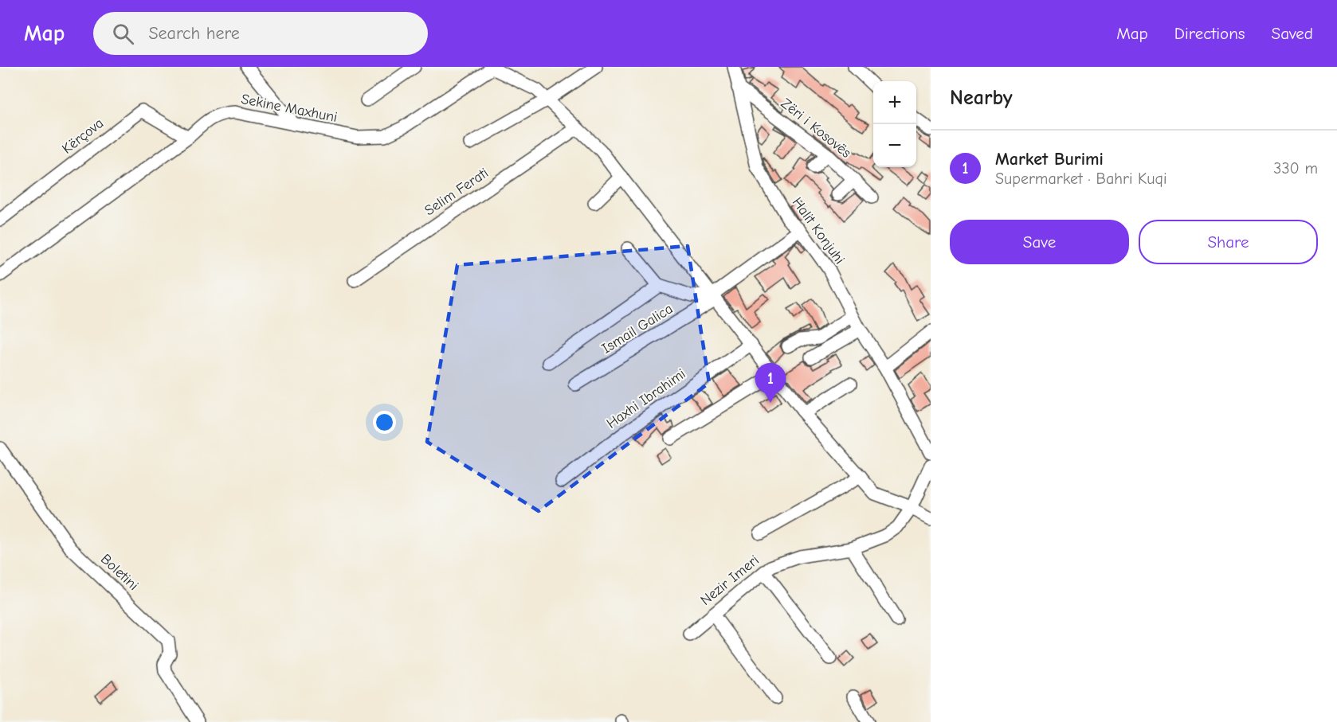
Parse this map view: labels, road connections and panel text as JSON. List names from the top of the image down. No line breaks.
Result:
{"streets":{"street":["Sekine Maxhuni","Zëri i Kosovës","Kërçova","Selim Ferati","Halit Konjuhi","Ismail Galica","Haxhi Ibrahimi","Boletini","Nezir Imeri"]},"crossings":[["Sekine Maxhuni","Kërçova"],["Zëri i Kosovës","Halit Konjuhi"],["Halit Konjuhi","Ismail Galica"]],"page":{"header":"Map","search":"Search here","nav":["Map","Directions","Saved"],"heading":"Nearby","map_buttons":["+","−"],"list":[{"mark":"1","name":"Market Burimi","note":"Supermarket · Bahri Kuqi","value":"330 m"}],"buttons":["Save","Share"],"pins":"1"}}
